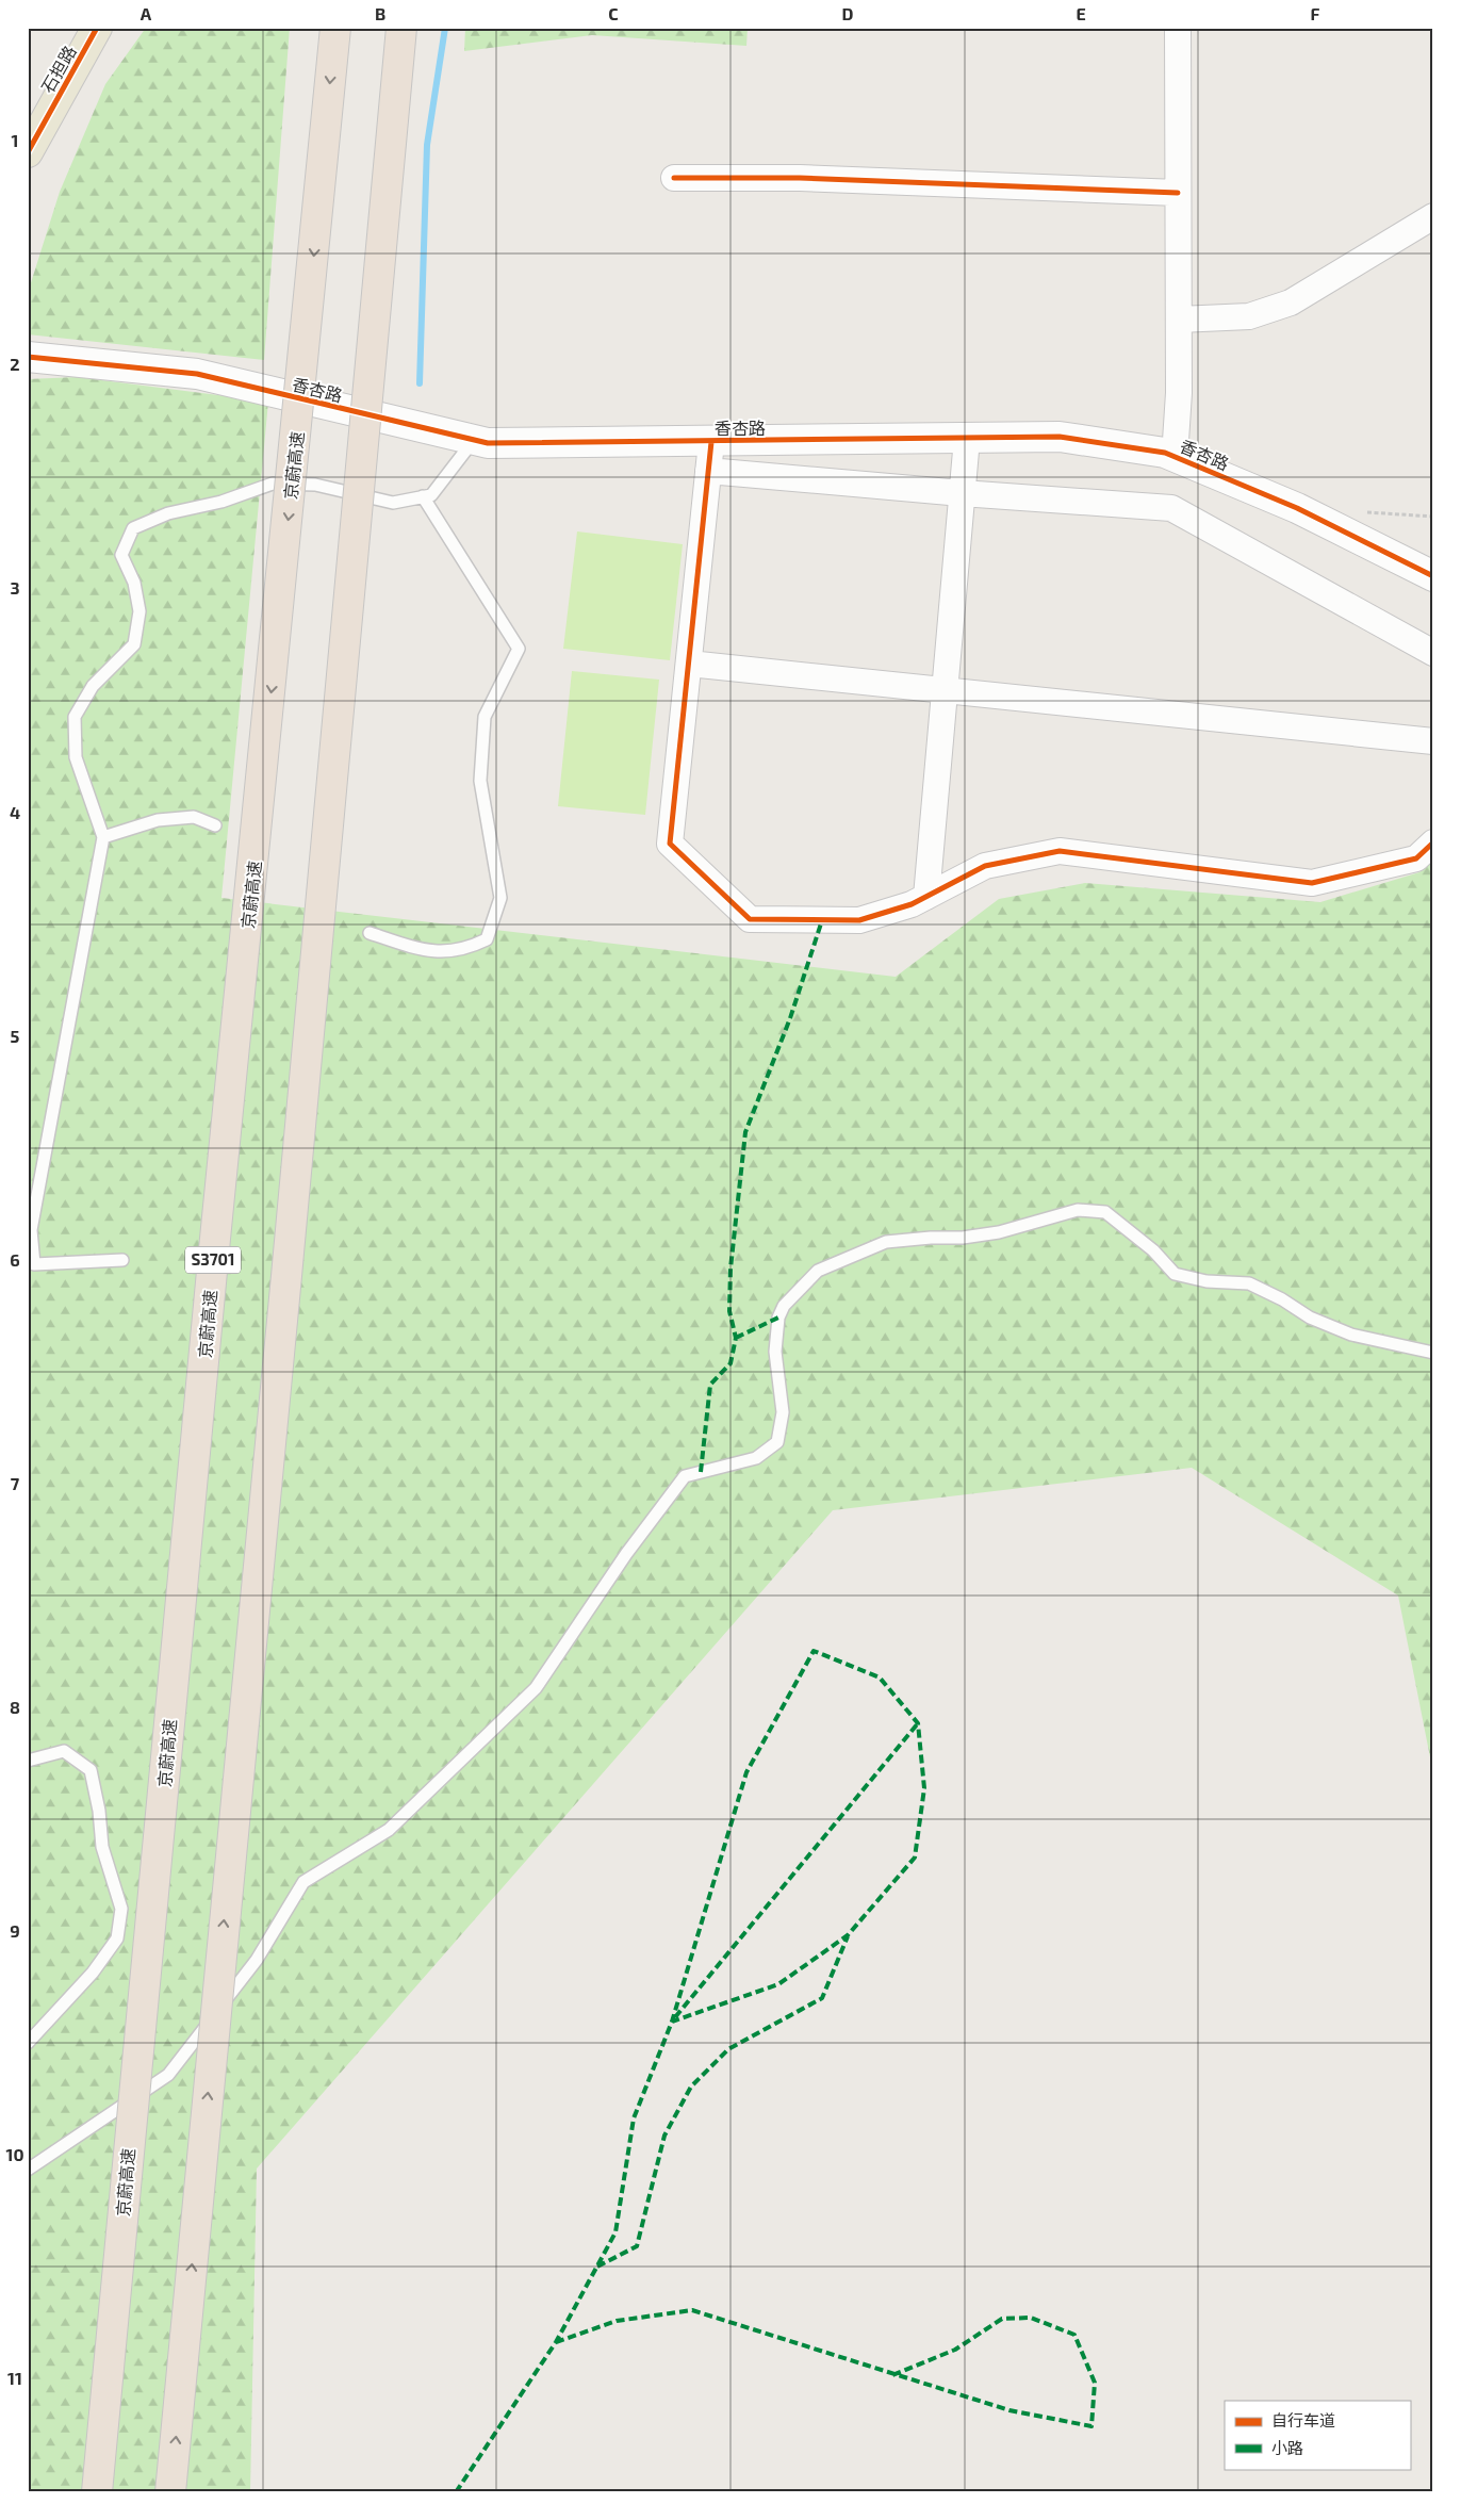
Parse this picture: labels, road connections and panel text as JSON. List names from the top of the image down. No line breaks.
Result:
{"streets":{"highway":["京蔚高速","S3701"],"main road":["石担路"],"street":["香杏路"]},"legend":["自行车道","小路"],"grid":{"columns":["A","B","C","D","E","F"],"rows":["1","2","3","4","5","6","7","8","9","10","11"]}}
